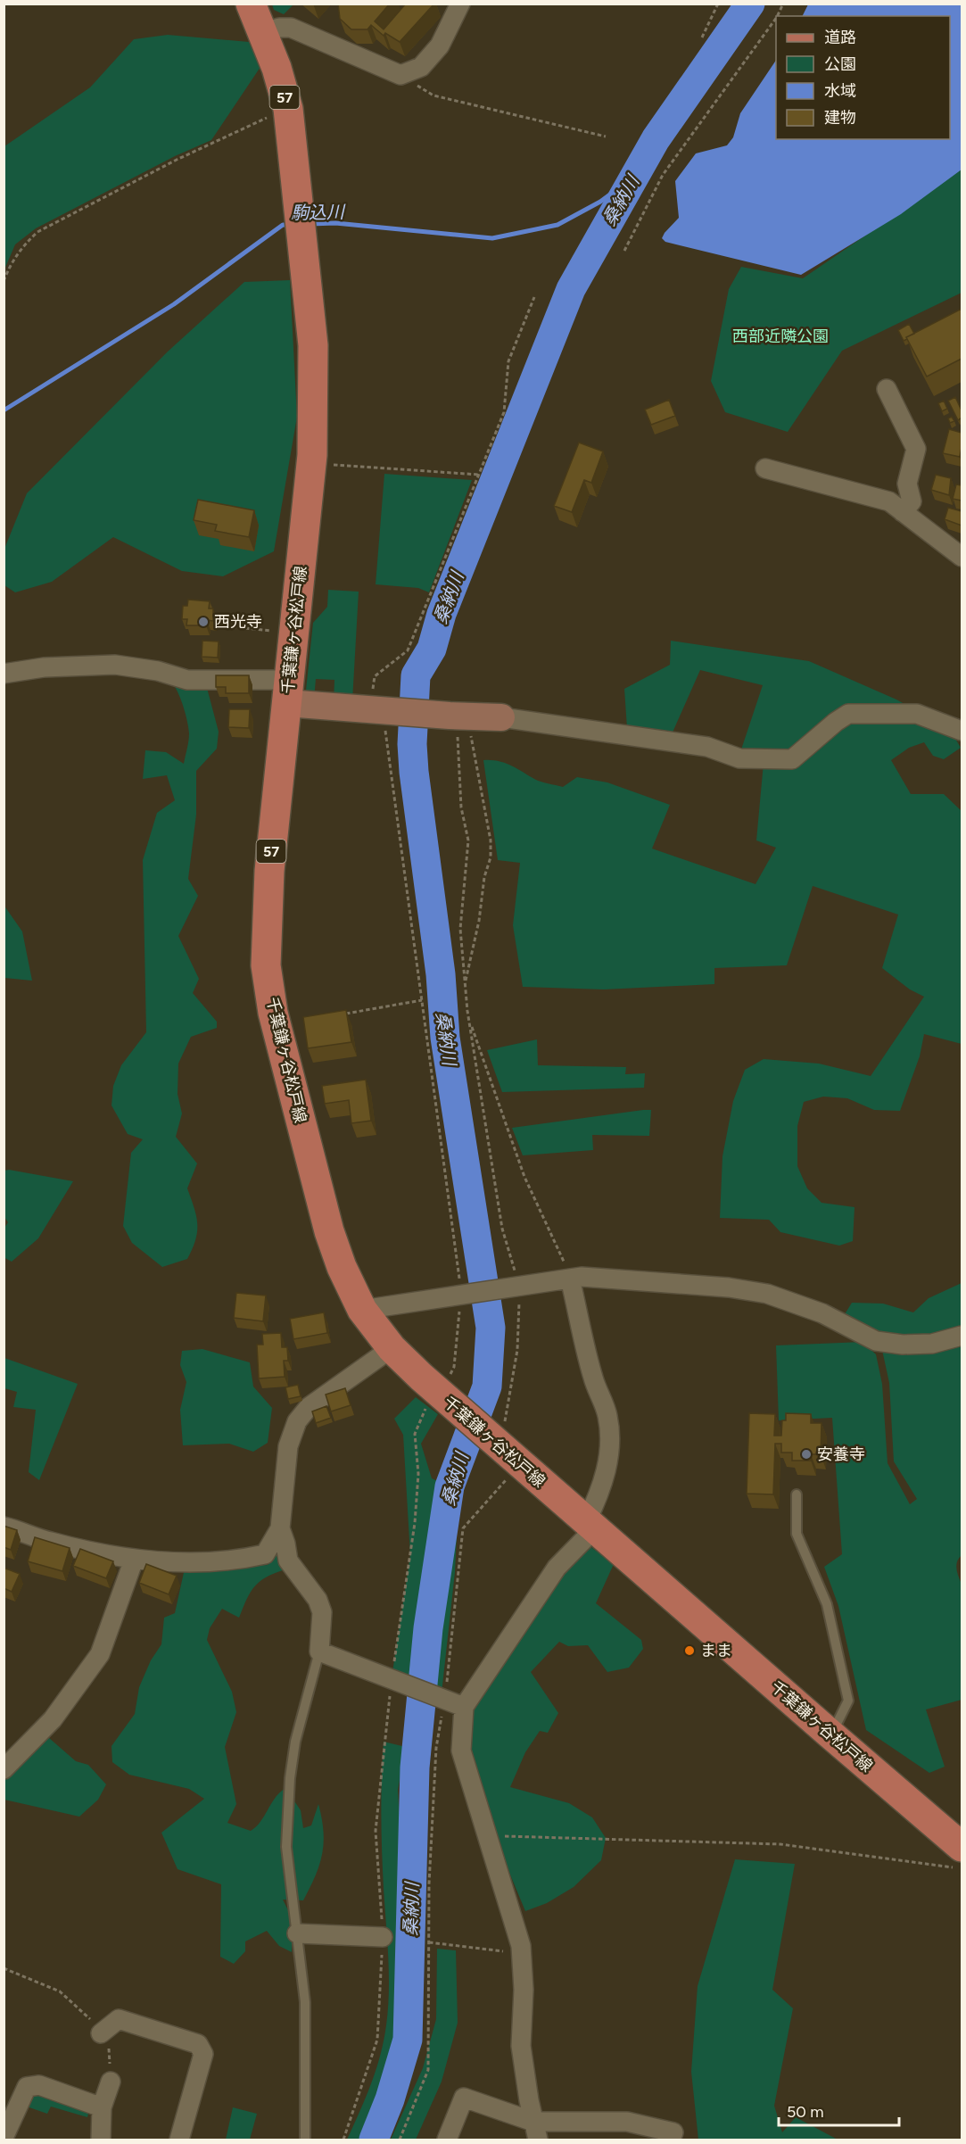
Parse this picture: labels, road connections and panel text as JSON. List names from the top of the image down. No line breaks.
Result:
{"streets":{"main road":["57","千葉鎌ヶ谷松戸線"]},"water":["桑納川","駒込川"],"parks":["西部近隣公園"],"places":["西光寺","安養寺","まま"],"legend":["道路","公園","水域","建物"],"scale_bar":"50 m"}
